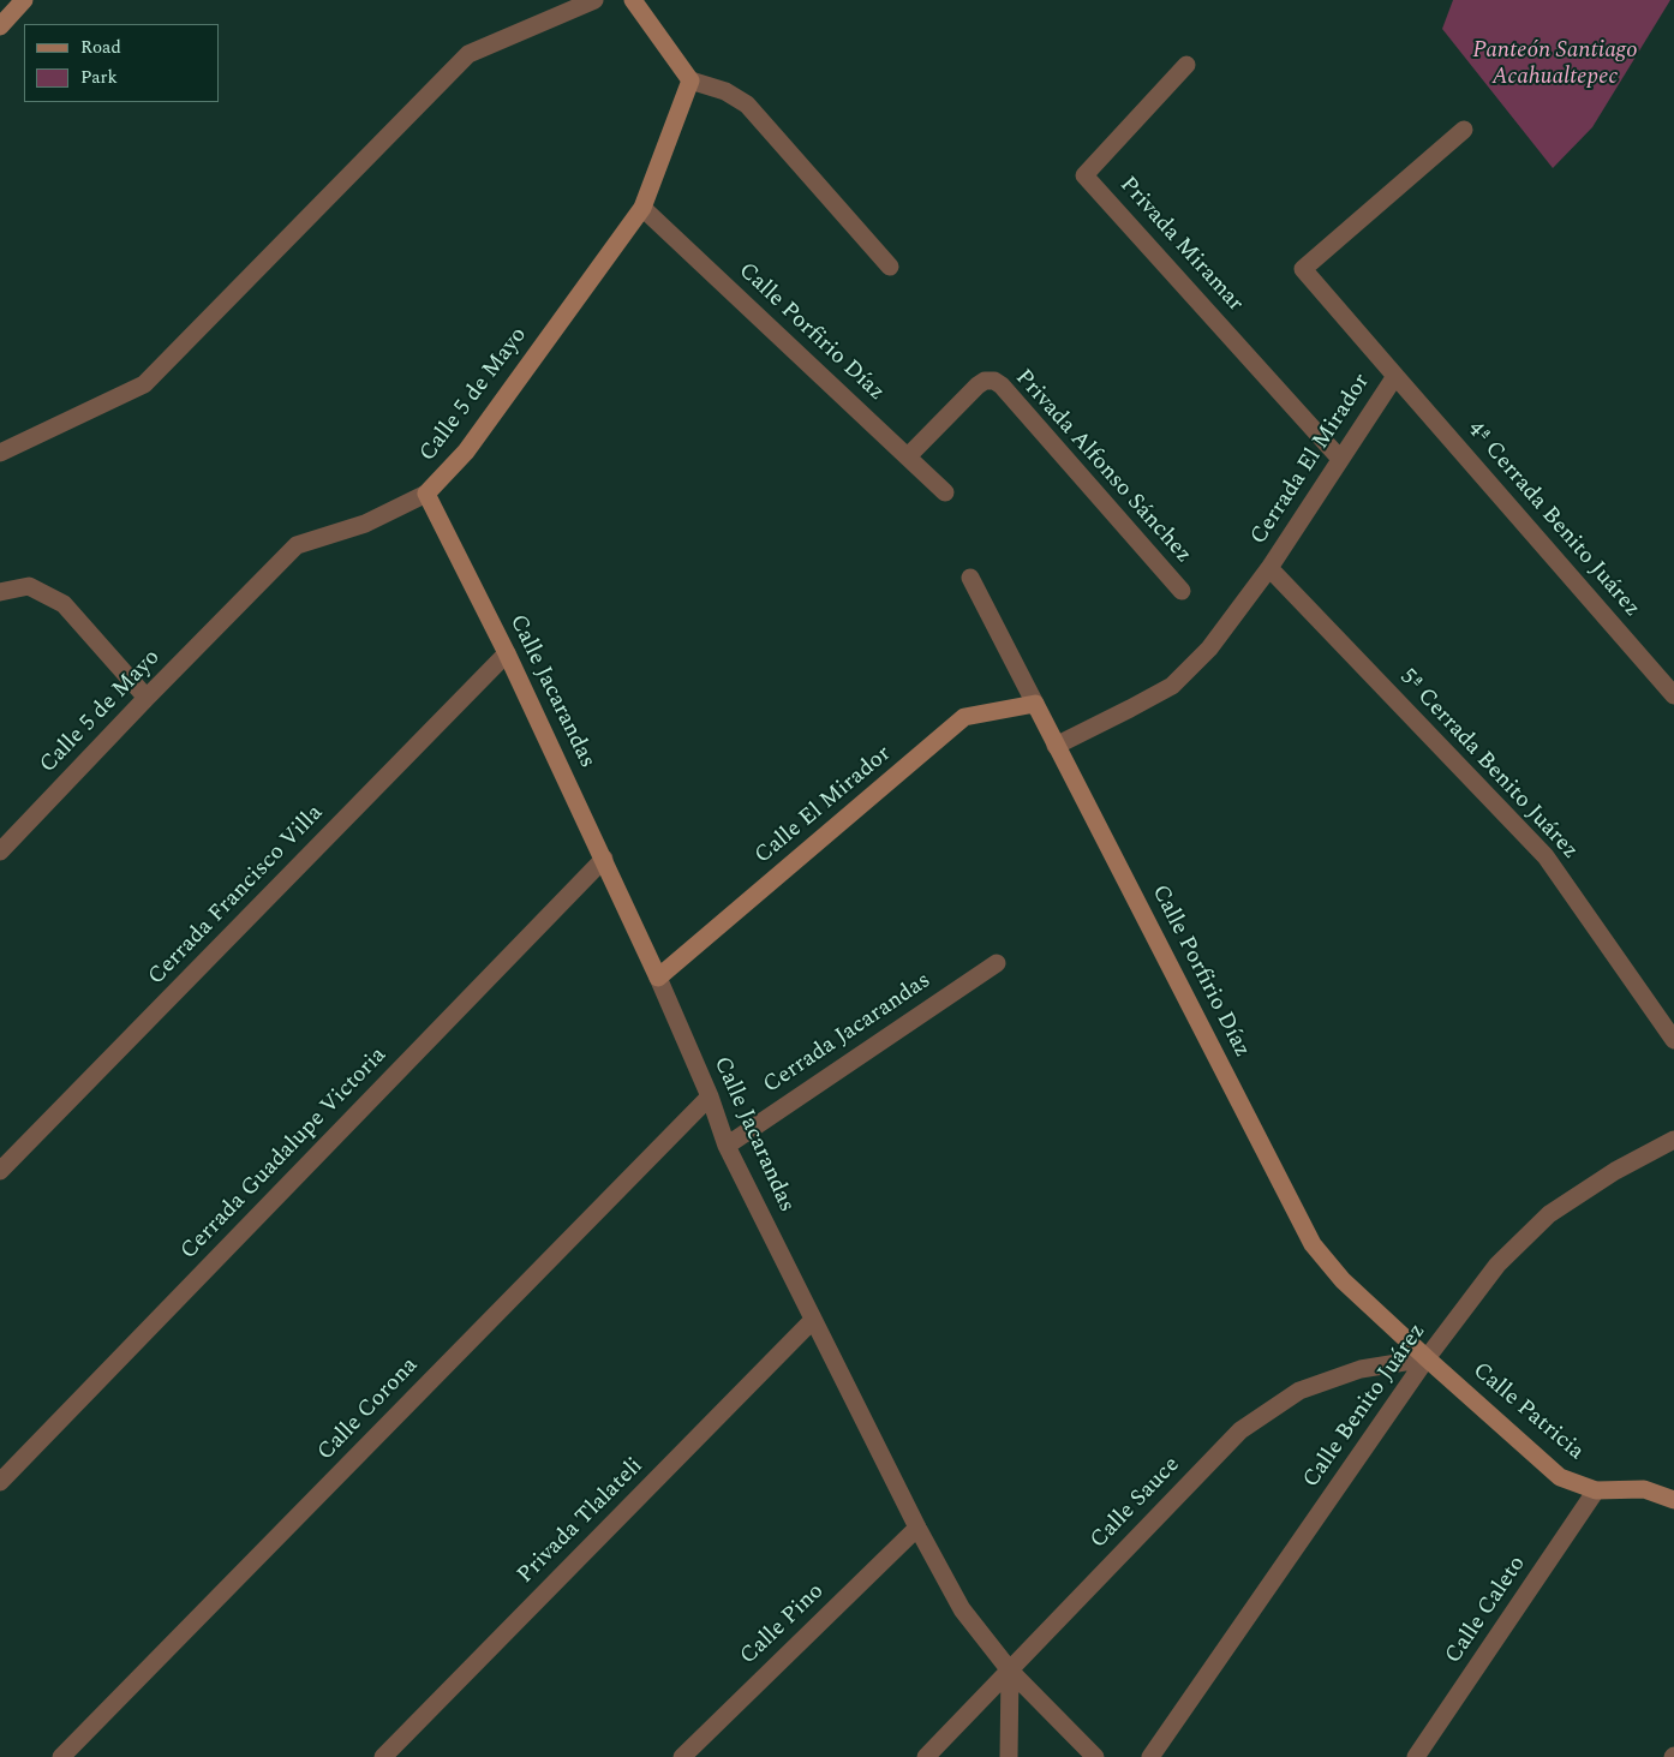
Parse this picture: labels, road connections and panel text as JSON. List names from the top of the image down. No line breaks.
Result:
{"streets":{"street":["Privada Miramar","Calle Porfirio Díaz","Calle 5 de Mayo","Cerrada El Mirador","Privada Alfonso Sánchez","4ª Cerrada Benito Juárez","Calle Jacarandas","5ª Cerrada Benito Juárez","Calle El Mirador","Cerrada Francisco Villa","Cerrada Jacarandas","Cerrada Guadalupe Victoria","Calle Benito Juárez","Calle Corona","Calle Patricia","Calle Sauce","Privada Tlalateli","Calle Caleto","Calle Pino"]},"crossings":[["Privada Miramar","Cerrada El Mirador"],["Calle Porfirio Díaz","Calle 5 de Mayo"],["Calle Porfirio Díaz","Cerrada El Mirador"],["Calle Porfirio Díaz","Privada Alfonso Sánchez"],["Calle Porfirio Díaz","Calle El Mirador"],["Calle Porfirio Díaz","Calle Benito Juárez"],["Calle Porfirio Díaz","Calle Patricia"],["Calle Porfirio Díaz","Calle Sauce"],["Calle 5 de Mayo","Calle Jacarandas"],["Cerrada El Mirador","4ª Cerrada Benito Juárez"],["Cerrada El Mirador","5ª Cerrada Benito Juárez"],["Calle Jacarandas","Calle El Mirador"],["Calle Jacarandas","Cerrada Francisco Villa"],["Calle Jacarandas","Cerrada Jacarandas"],["Calle Jacarandas","Cerrada Guadalupe Victoria"],["Calle Jacarandas","Calle Corona"],["Calle Jacarandas","Calle Sauce"],["Calle Jacarandas","Privada Tlalateli"],["Calle Jacarandas","Calle Pino"],["Calle Benito Juárez","Calle Patricia"],["Calle Benito Juárez","Calle Sauce"],["Calle Patricia","Calle Sauce"],["Calle Patricia","Calle Caleto"]],"parks":["Panteón Santiago Acahualtepec"],"legend":["Road","Park"]}
